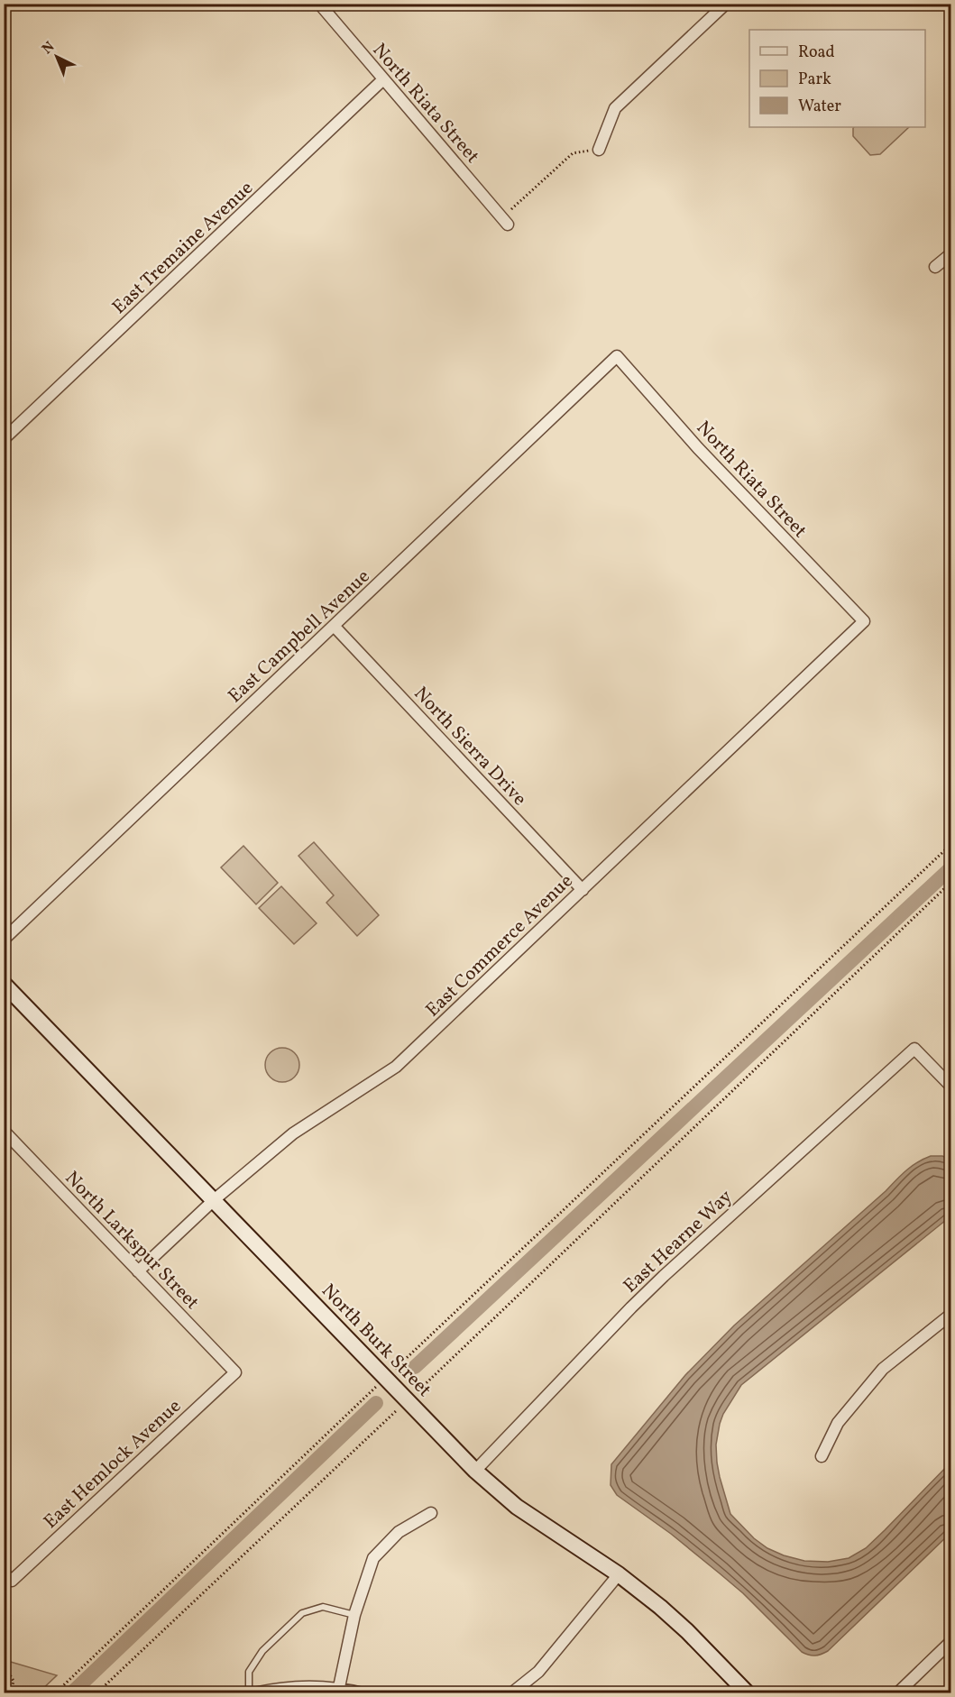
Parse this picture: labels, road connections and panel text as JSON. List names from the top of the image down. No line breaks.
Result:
{"streets":{"street":["North Riata Street","East Tremaine Avenue","East Campbell Avenue","North Sierra Drive","East Commerce Avenue","North Larkspur Street","East Hearne Way","North Burk Street","East Hemlock Avenue"]},"crossings":[["North Riata Street","East Tremaine Avenue"],["North Riata Street","East Campbell Avenue"],["North Riata Street","East Commerce Avenue"],["East Campbell Avenue","North Sierra Drive"],["North Sierra Drive","East Commerce Avenue"],["East Commerce Avenue","North Larkspur Street"],["East Commerce Avenue","North Burk Street"],["North Larkspur Street","East Hemlock Avenue"],["East Hearne Way","North Burk Street"]],"legend":["Road","Park","Water"],"north":"top left"}
